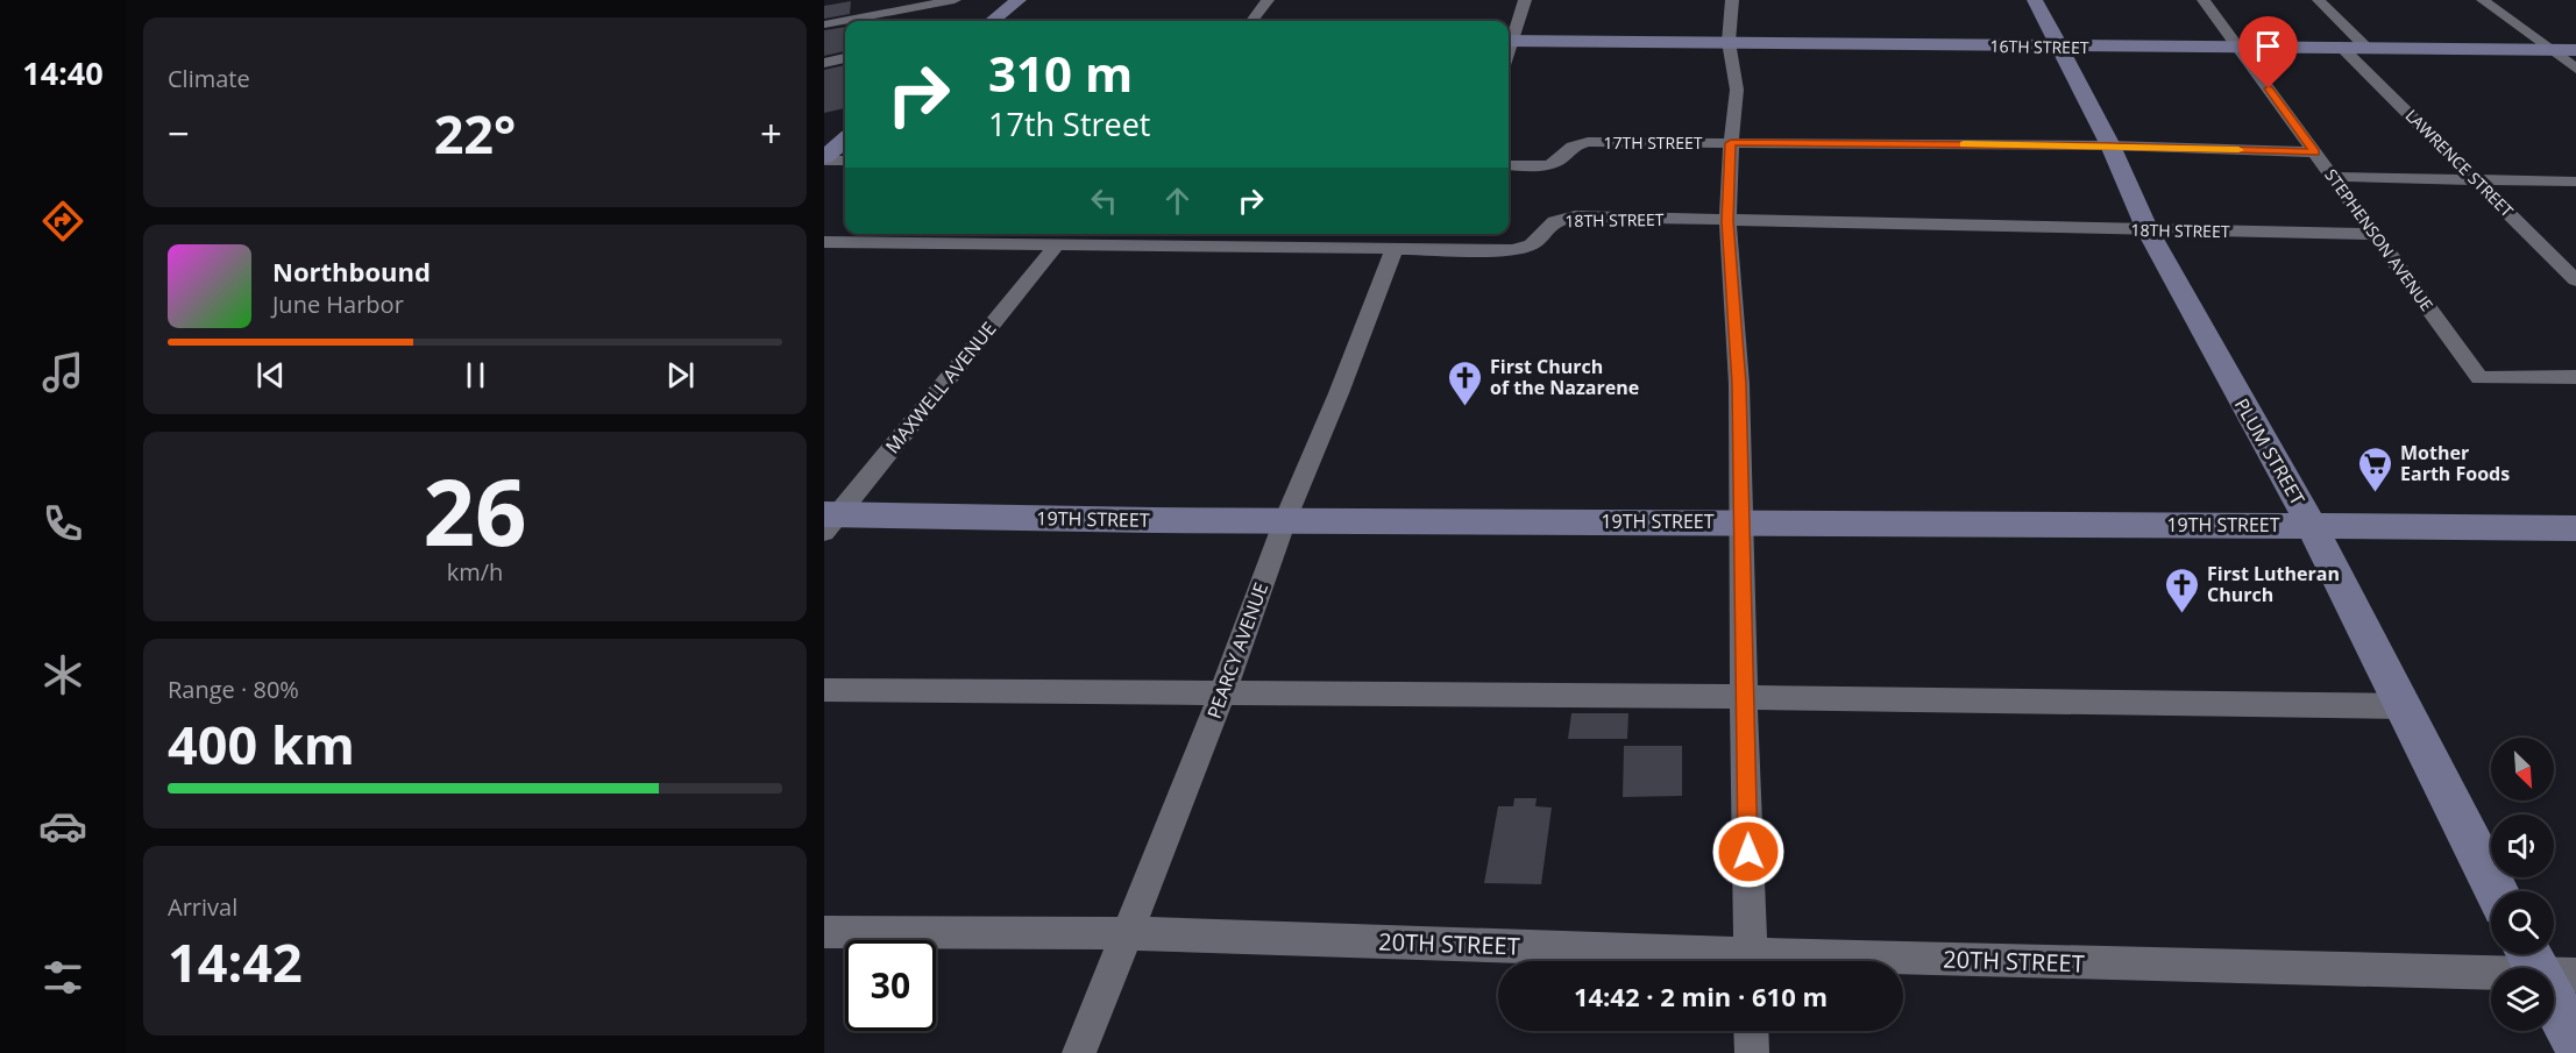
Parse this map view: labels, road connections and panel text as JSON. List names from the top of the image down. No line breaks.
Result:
{"streets":{"street":["16TH STREET","17TH STREET","LAWRENCE STREET","18TH STREET","STEPHENSON AVENUE","MAXWELL AVENUE","PLUM STREET","19TH STREET","PEARCY AVENUE","20TH STREET"]},"crossings":[["16TH STREET","LAWRENCE STREET"],["16TH STREET","STEPHENSON AVENUE"],["16TH STREET","PLUM STREET"],["17TH STREET","STEPHENSON AVENUE"],["17TH STREET","PLUM STREET"],["18TH STREET","STEPHENSON AVENUE"],["18TH STREET","MAXWELL AVENUE"],["18TH STREET","PLUM STREET"],["18TH STREET","PEARCY AVENUE"],["MAXWELL AVENUE","19TH STREET"],["PLUM STREET","19TH STREET"],["19TH STREET","PEARCY AVENUE"],["PEARCY AVENUE","20TH STREET"]],"places":{"church":["First Church of the Nazarene","First Lutheran Church"],"supermarket":["Mother Earth Foods"]},"north":"bottom right","page":{"tabs":"14:40","tile":["Climate",["26","km/h"],["Range · 80%","400 km"],["Arrival","14:42"]],"turn":["310 m","17th Street"],"heat":["−","22°","+"],"song":["Northbound","June Harbor"],"limit":"30","trip":"14:42 · 2 min · 610 m"}}
